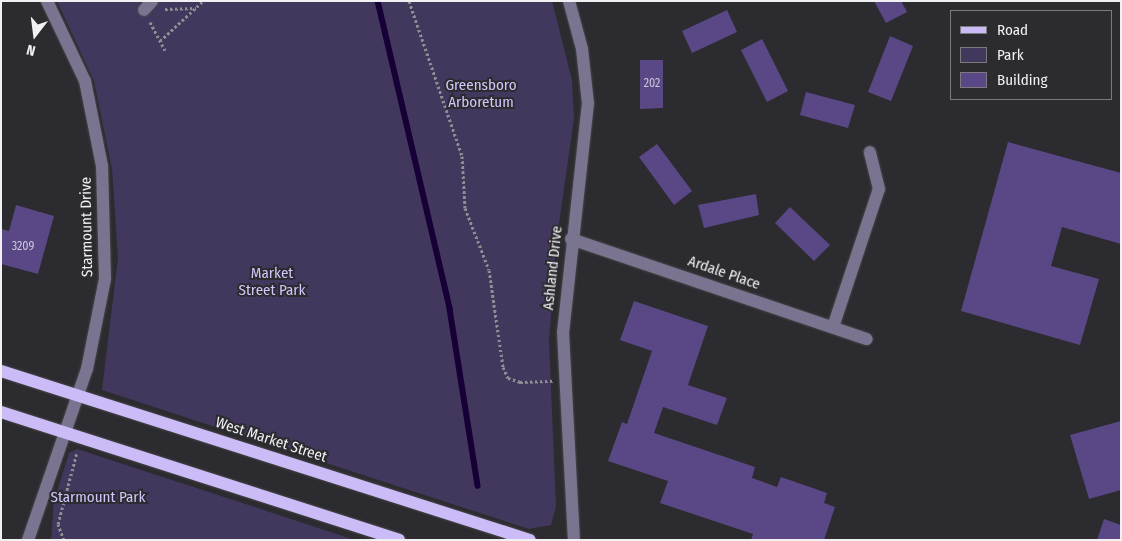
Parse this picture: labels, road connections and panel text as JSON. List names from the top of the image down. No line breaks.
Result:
{"streets":{"main road":["West Market Street"],"street":["Starmount Drive","Ashland Drive","Ardale Place"]},"crossings":[["Starmount Drive","West Market Street"],["Ashland Drive","Ardale Place"]],"parks":["Greensboro Arboretum","Market Street Park","Starmount Park"],"house_numbers":["202","3209"],"legend":["Road","Park","Building"],"north":"bottom"}
